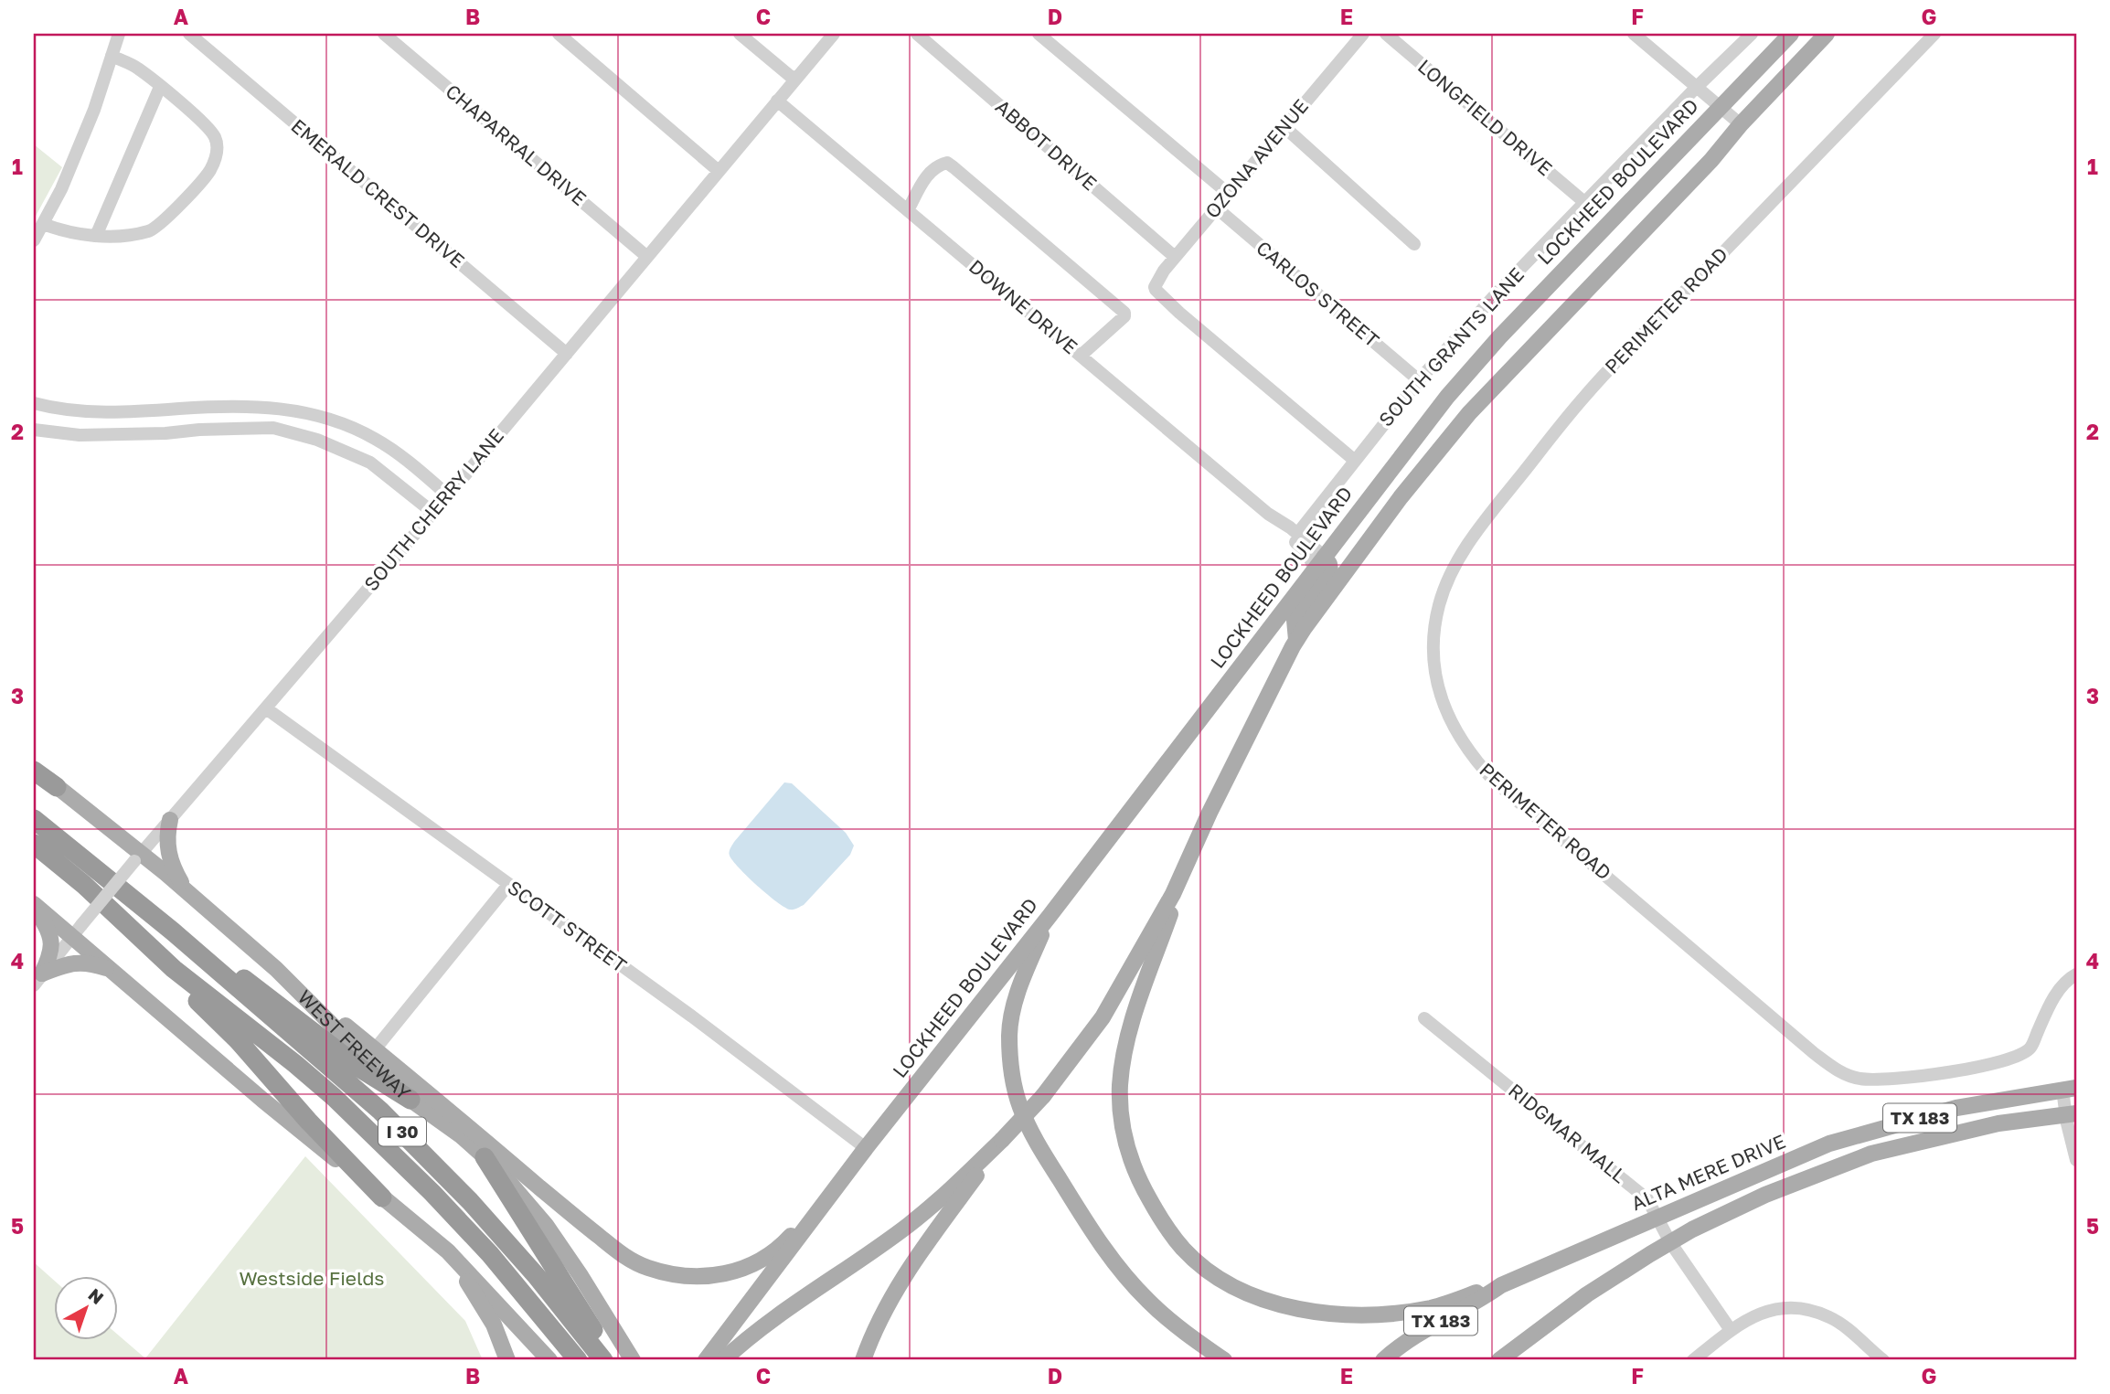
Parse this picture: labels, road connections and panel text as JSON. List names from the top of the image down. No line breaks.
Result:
{"streets":{"highway":["WEST FREEWAY","I 30"],"main road":["LOCKHEED BOULEVARD","TX 183","ALTA MERE DRIVE"],"street":["LONGFIELD DRIVE","CHAPARRAL DRIVE","ABBOT DRIVE","OZONA AVENUE","EMERALD CREST DRIVE","CARLOS STREET","DOWNE DRIVE","PERIMETER ROAD","SOUTH GRANTS LANE","SOUTH CHERRY LANE","SCOTT STREET","RIDGMAR MALL"]},"crossings":[["LONGFIELD DRIVE","SOUTH GRANTS LANE"],["CHAPARRAL DRIVE","SOUTH CHERRY LANE"],["ABBOT DRIVE","OZONA AVENUE"],["OZONA AVENUE","CARLOS STREET"],["OZONA AVENUE","SOUTH GRANTS LANE"],["LOCKHEED BOULEVARD","DOWNE DRIVE"],["LOCKHEED BOULEVARD","SCOTT STREET"],["EMERALD CREST DRIVE","SOUTH CHERRY LANE"],["CARLOS STREET","SOUTH GRANTS LANE"],["DOWNE DRIVE","SOUTH GRANTS LANE"],["DOWNE DRIVE","SOUTH CHERRY LANE"],["SOUTH CHERRY LANE","SCOTT STREET"],["SOUTH CHERRY LANE","WEST FREEWAY"],["TX 183","RIDGMAR MALL"],["RIDGMAR MALL","ALTA MERE DRIVE"]],"parks":["Westside Fields"],"north":"top right","grid":{"columns":["A","B","C","D","E","F","G"],"rows":["1","2","3","4","5"]}}
